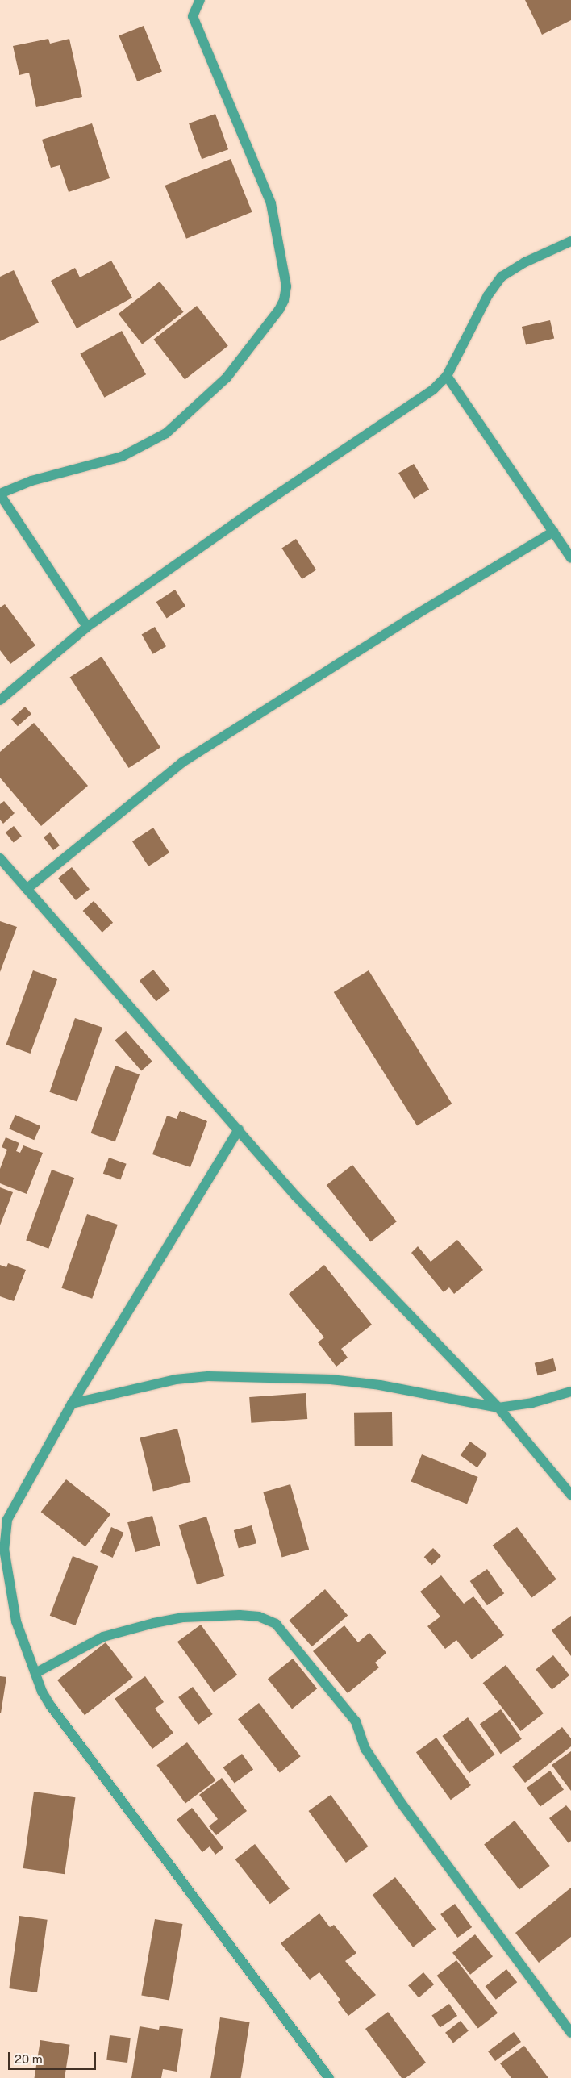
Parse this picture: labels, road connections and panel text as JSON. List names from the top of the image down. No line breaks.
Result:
{"scale_bar":"20 m"}
